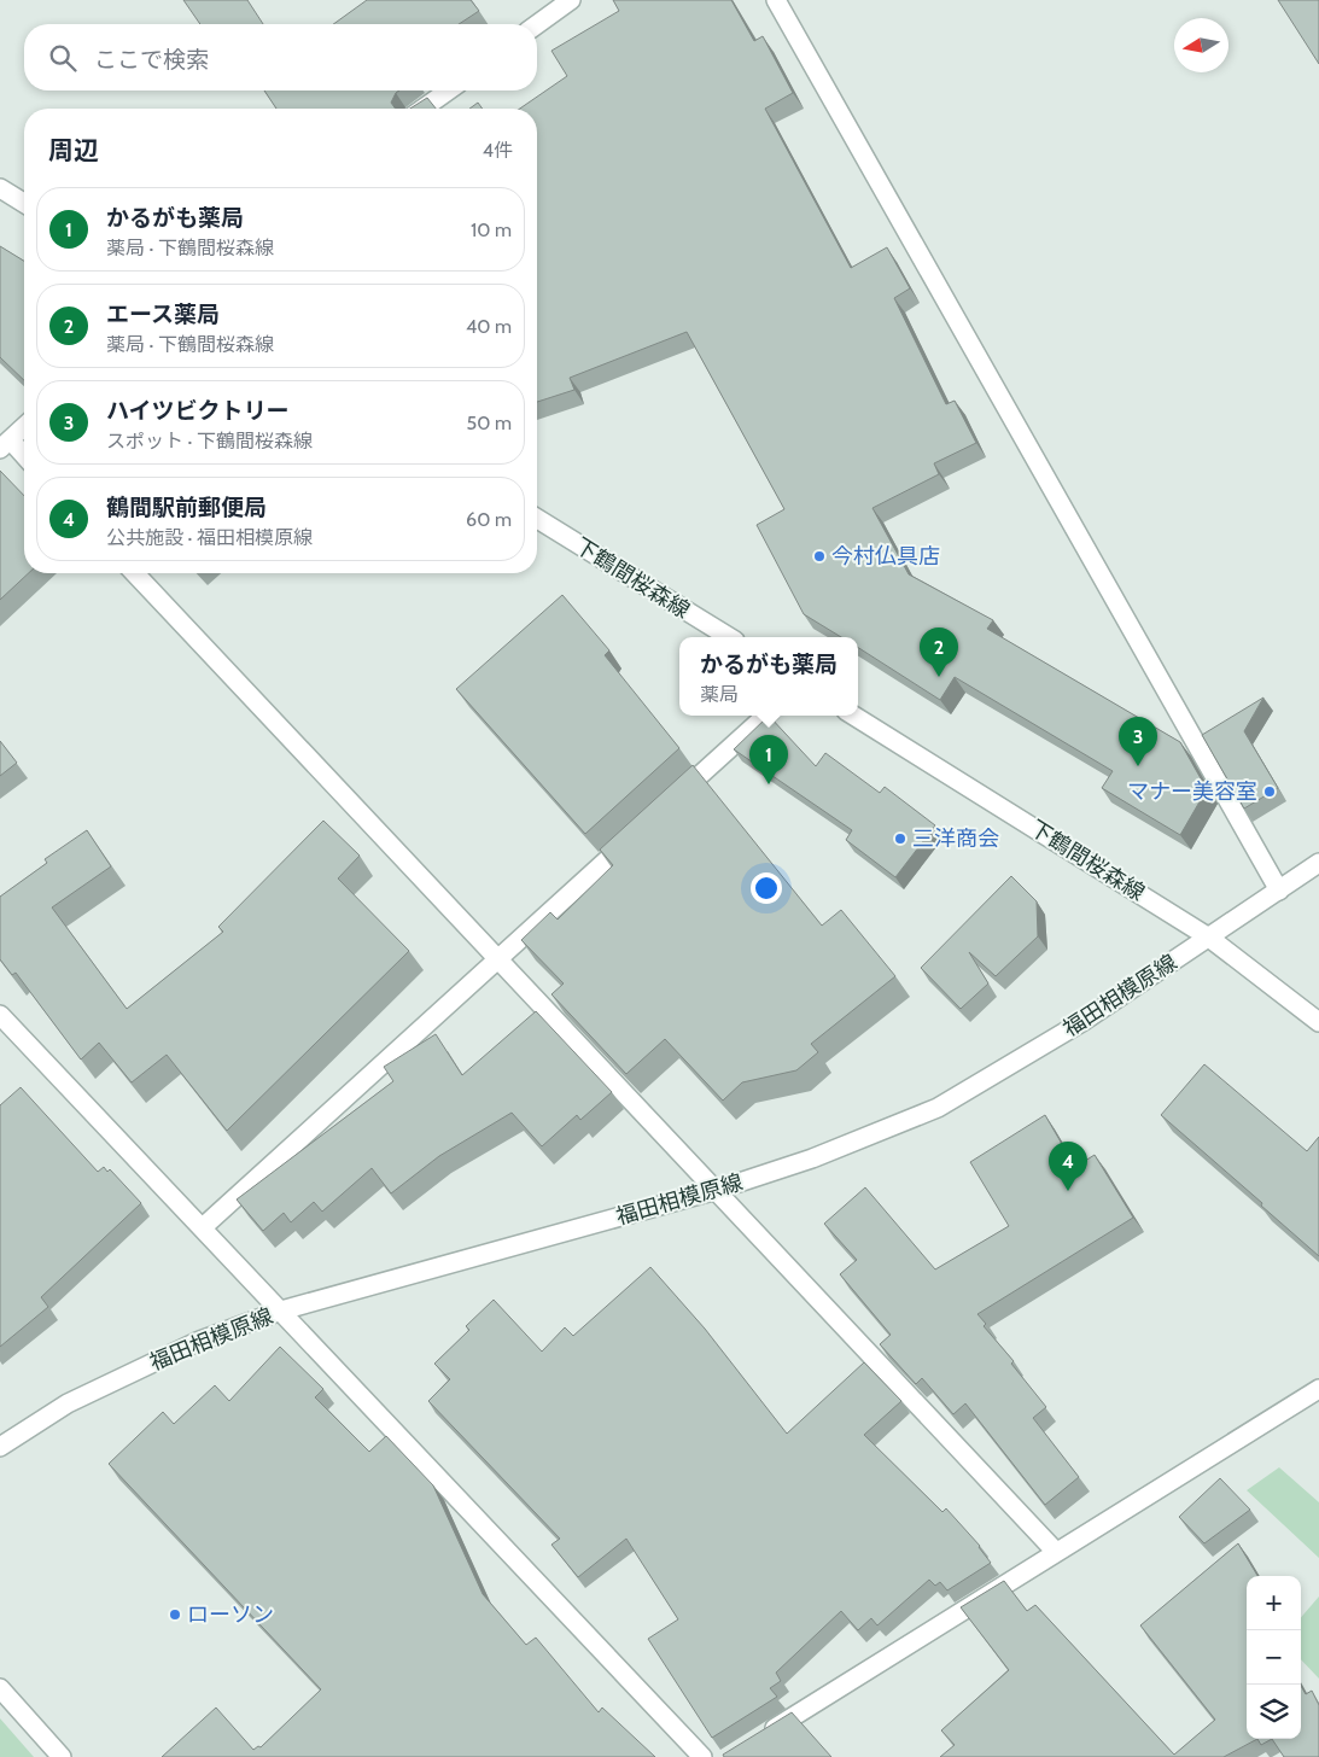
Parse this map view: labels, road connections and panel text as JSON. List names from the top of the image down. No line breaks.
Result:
{"streets":{"street":["下鶴間桜森線","福田相模原線"]},"crossings":[["下鶴間桜森線","福田相模原線"]],"places":["今村仏具店","マナー美容室","三洋商会","ローソン"],"north":"left","page":{"search":"ここで検索","heading":["周辺","4件"],"list":[{"mark":"1","name":"かるがも薬局","note":"薬局 · 下鶴間桜森線","value":"10 m"},{"mark":"2","name":"エース薬局","note":"薬局 · 下鶴間桜森線","value":"40 m"},{"mark":"3","name":"ハイツビクトリー","note":"スポット · 下鶴間桜森線","value":"50 m"},{"mark":"4","name":"鶴間駅前郵便局","note":"公共施設 · 福田相模原線","value":"60 m"}],"pins":["2","3","1","4"],"popup":["かるがも薬局","薬局"],"map_buttons":["+","−"]}}
